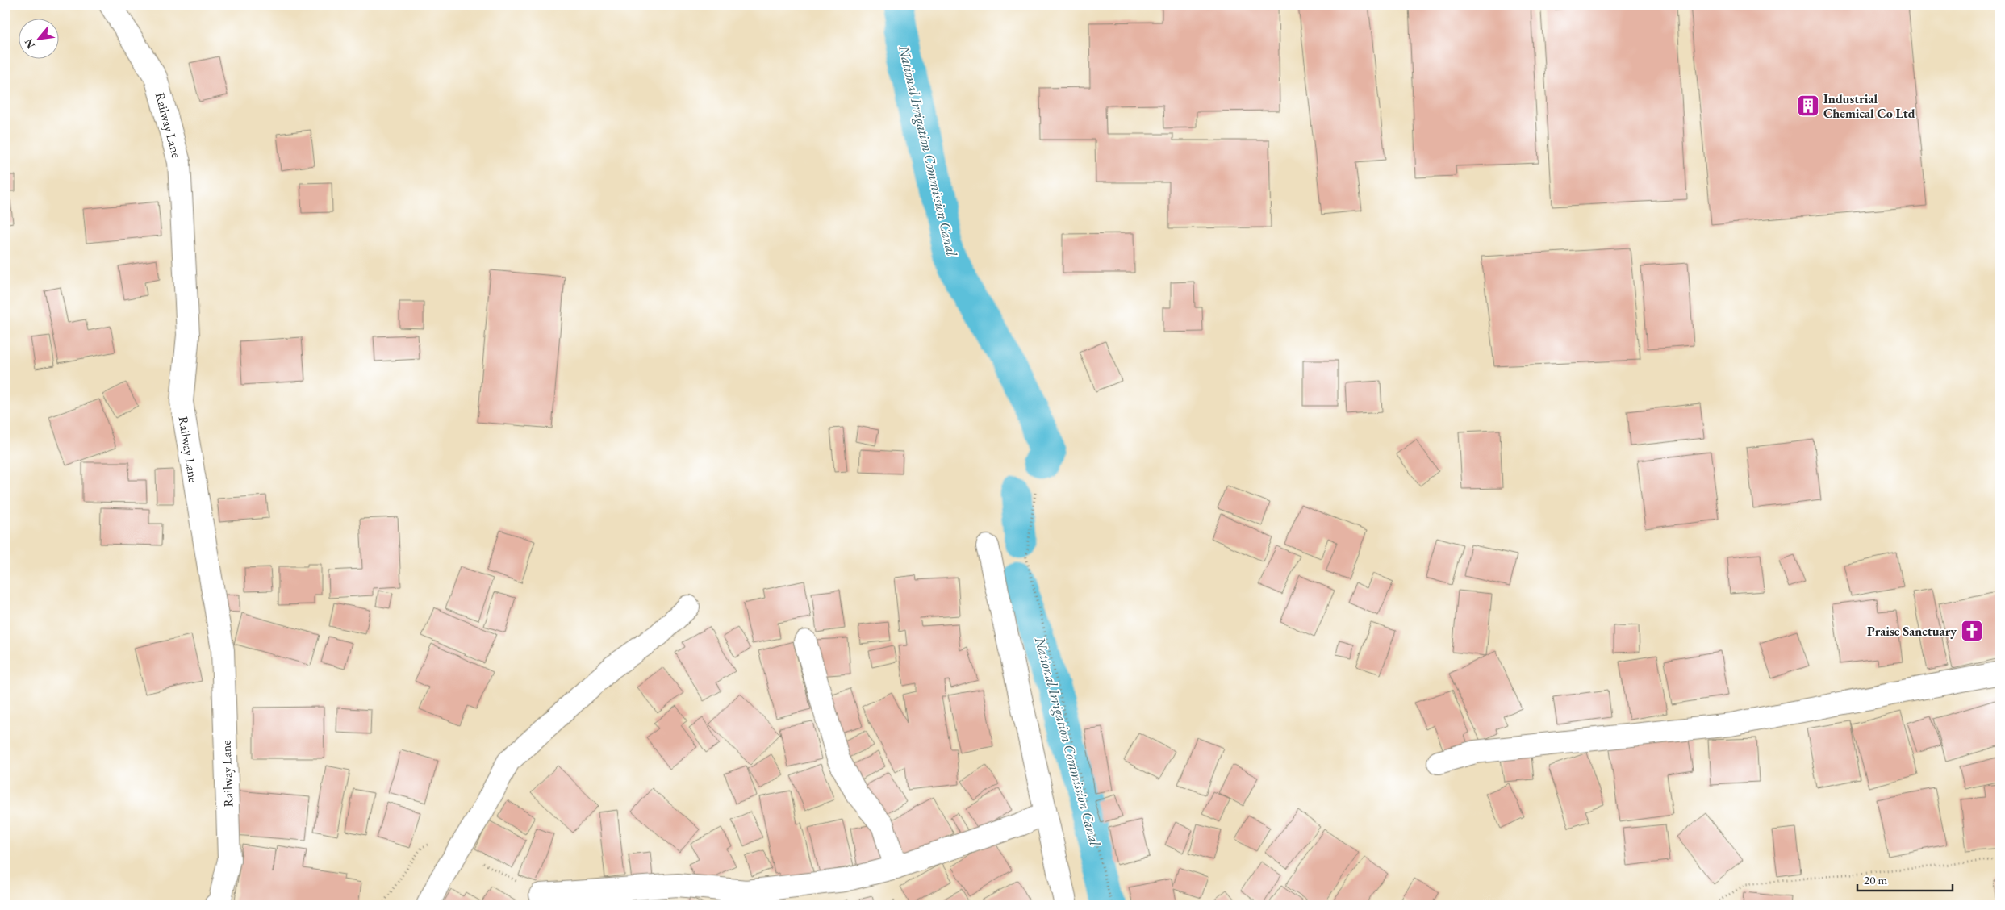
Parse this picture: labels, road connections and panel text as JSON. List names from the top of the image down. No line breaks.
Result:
{"streets":{"street":["Railway Lane"]},"water":["National Irrigation Commission Canal"],"places":{"building":["Industrial Chemical Co Ltd"],"church":["Praise Sanctuary"]},"scale_bar":"20 m","north":"bottom left"}
